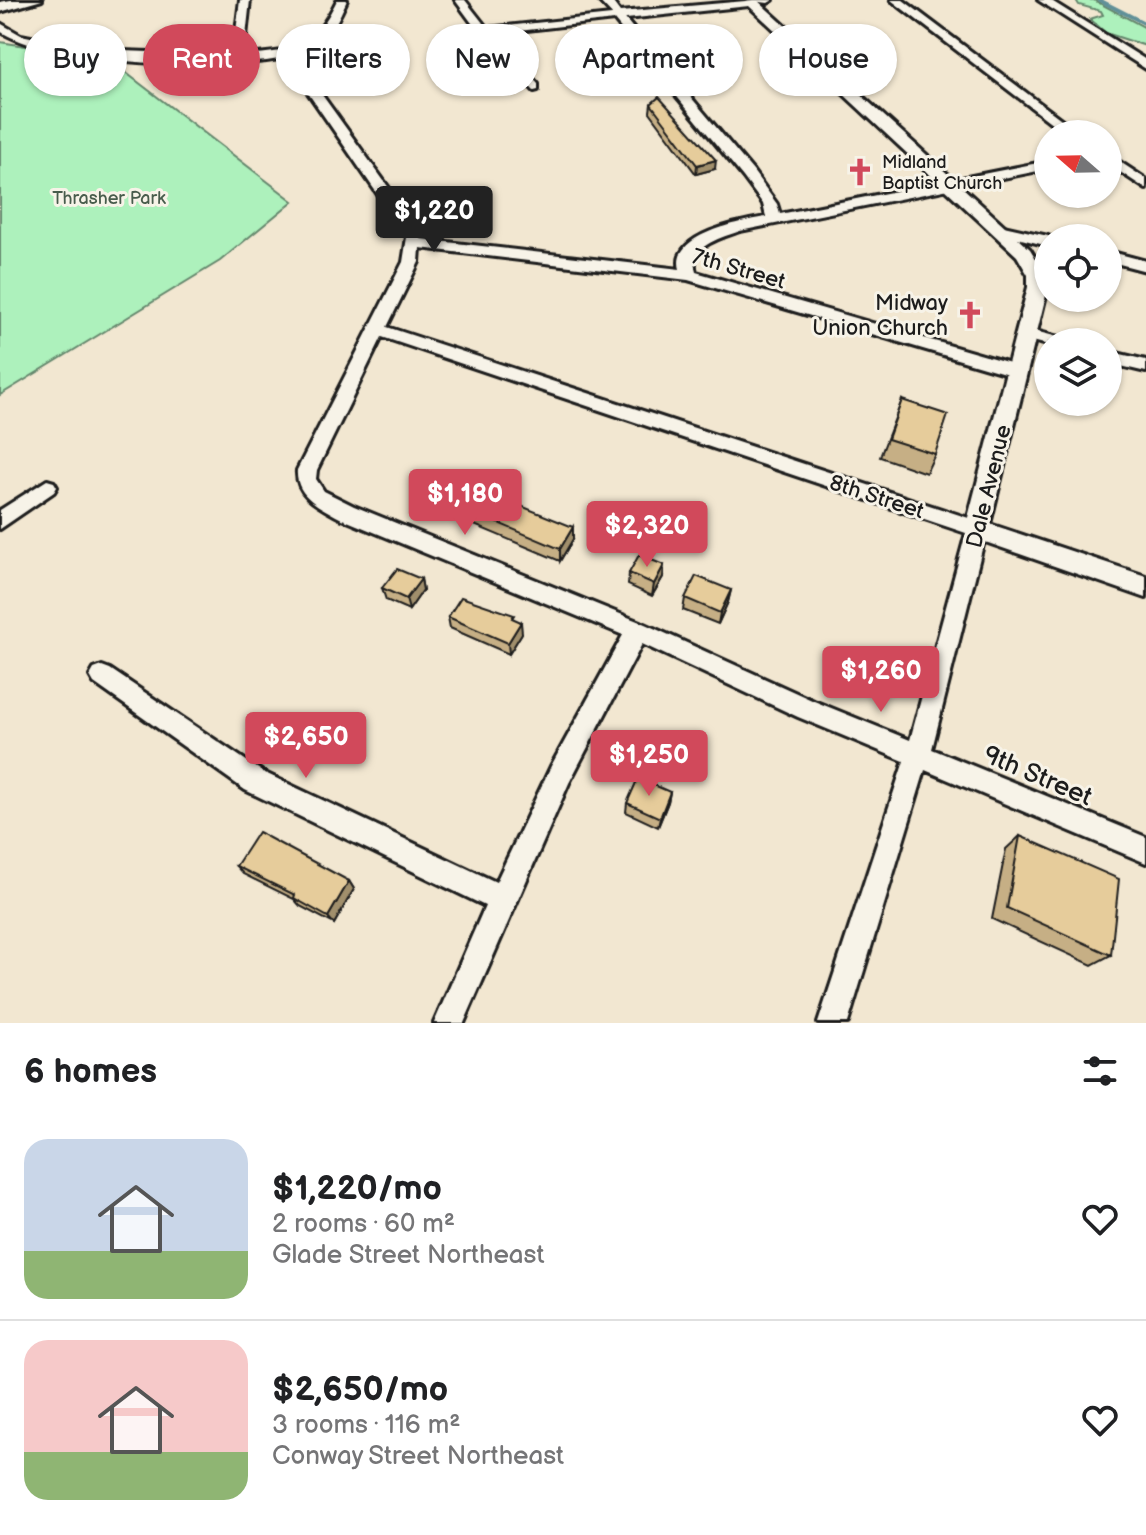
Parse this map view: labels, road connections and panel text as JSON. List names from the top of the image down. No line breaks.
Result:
{"streets":{"street":["7th Street","Dale Avenue","8th Street","9th Street"]},"crossings":[["7th Street","Dale Avenue"],["Dale Avenue","8th Street"],["Dale Avenue","9th Street"],["8th Street","9th Street"]],"parks":["Thrasher Park"],"places":{"church":["Midland Baptist Church","Midway Union Church"]},"north":"left","page":{"chip":["Buy","Rent","Filters","New","Apartment","House"],"price":["$1,220","$1,180","$2,320","$1,260","$2,650","$1,250"],"heading":"6 homes","list":[{"name":"$1,220/mo","note":"2 rooms · 60 m² · Glade Street Northeast"},{"name":"$2,650/mo","note":"3 rooms · 116 m² · Conway Street Northeast"}]}}
